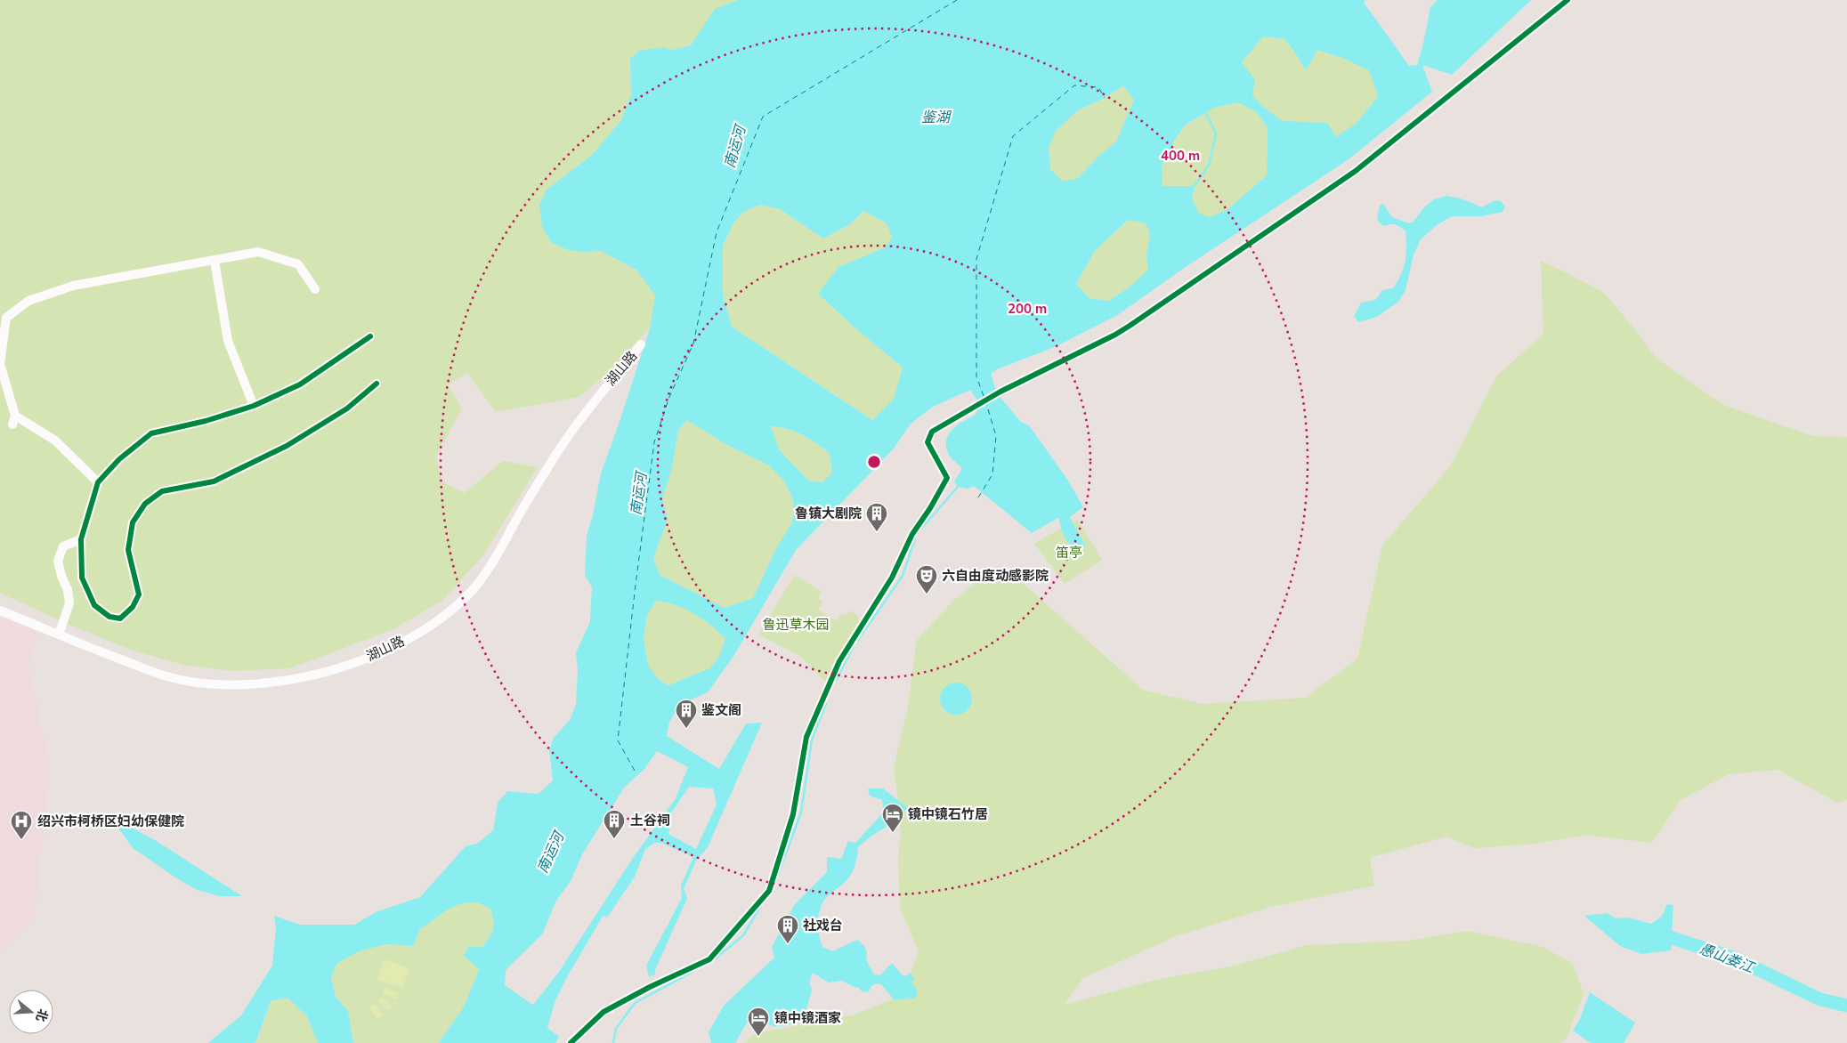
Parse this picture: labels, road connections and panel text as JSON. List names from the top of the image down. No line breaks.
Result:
{"streets":{"street":["湖山路"]},"water":["鉴湖","南运河","愚山娄江"],"parks":["笛亭","鲁迅草木园"],"places":{"building":["鲁镇大剧院","鉴文阁","土谷祠","社戏台"],"theatre":["六自由度动感影院"],"hotel":["镜中镜石竹居","镜中镜酒家"],"hospital":["绍兴市柯桥区妇幼保健院"]},"north":"right","rings":["400 m","200 m"]}
